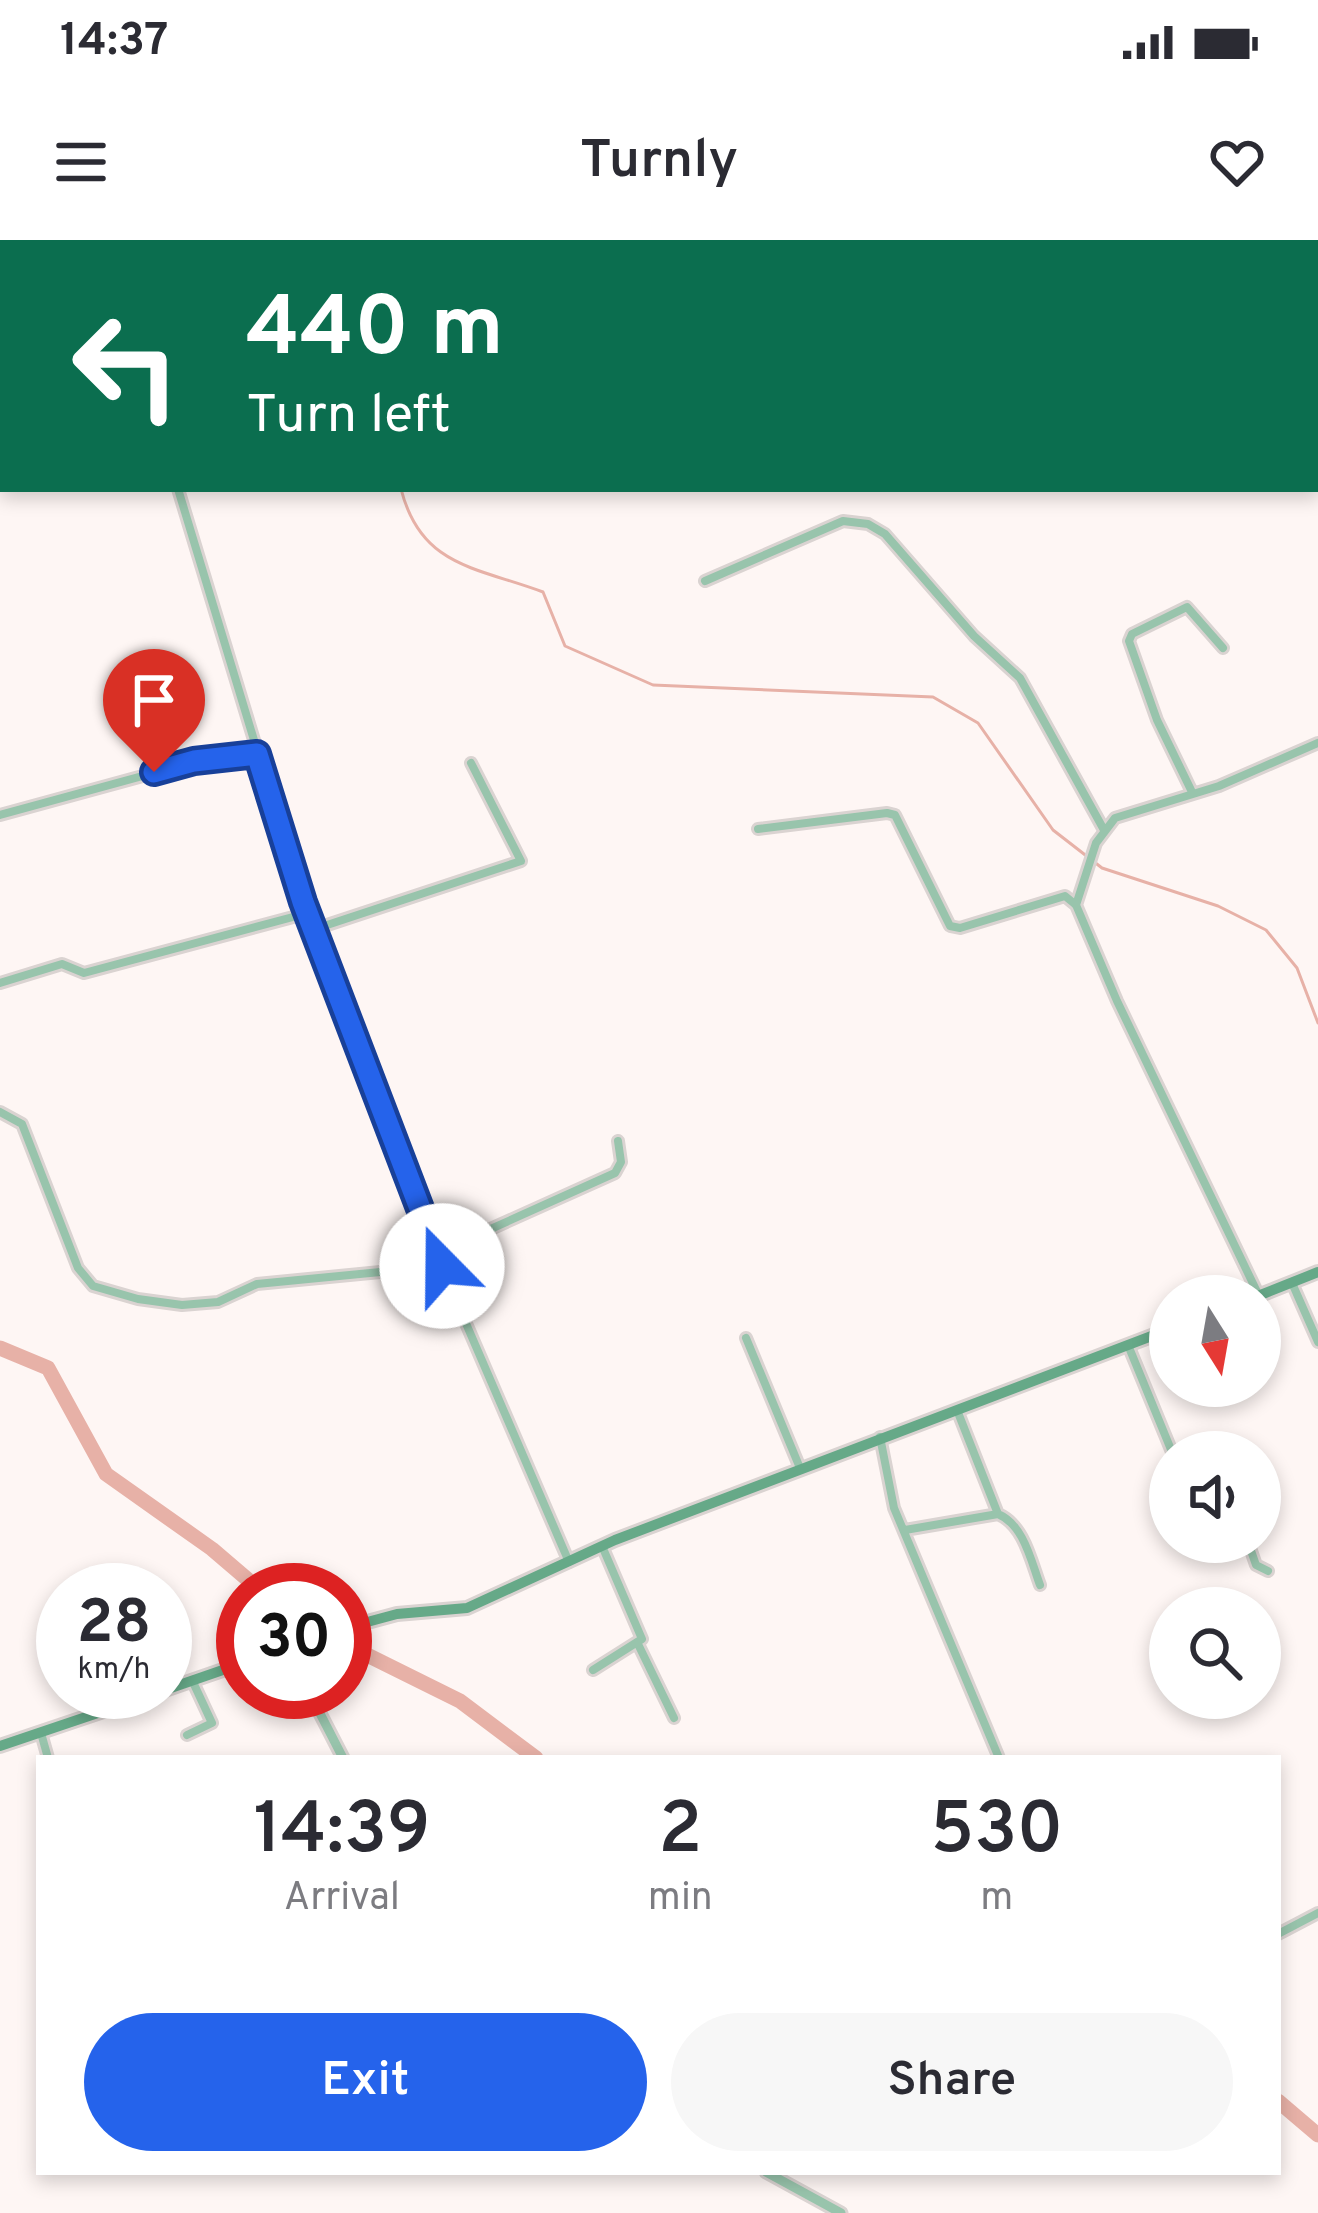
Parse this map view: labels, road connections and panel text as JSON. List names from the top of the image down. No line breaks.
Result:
{"north":"bottom","page":{"status":"14:37","header":"Turnly","turn":["440 m","Turn left"],"speed":"28 km/h","limit":"30","eta":["14:39","Arrival","2","min","530","m"],"buttons":["Exit","Share"]}}
